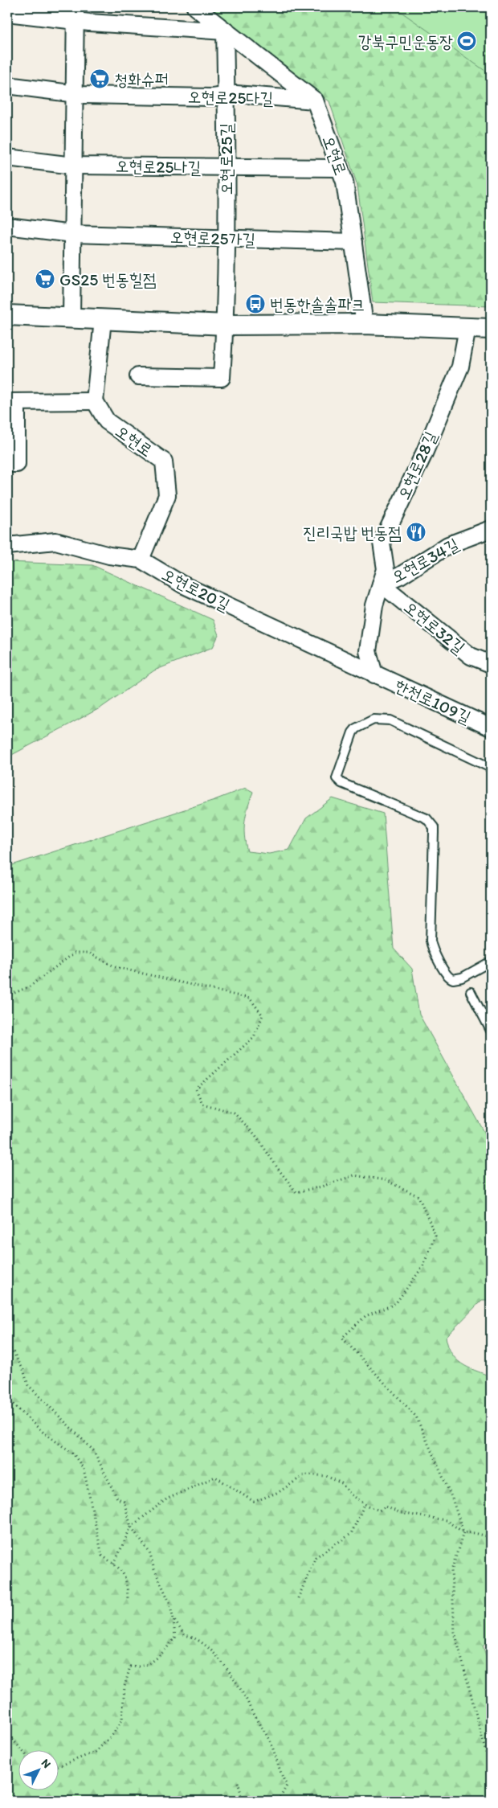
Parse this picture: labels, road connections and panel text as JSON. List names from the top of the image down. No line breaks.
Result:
{"streets":{"street":["오현로25다길","오현로","오현로25길","오현로25나길","오현로25가길","오현로28길","오현로34길","오현로20길","오현로32길","한천로109길"]},"crossings":[["오현로25다길","오현로"],["오현로25다길","오현로25길"],["오현로","오현로25나길"],["오현로","오현로25가길"],["오현로","오현로20길"],["오현로25길","오현로25나길"],["오현로25길","오현로25가길"],["오현로28길","오현로34길"],["오현로28길","오현로20길"],["오현로28길","오현로32길"],["오현로28길","한천로109길"],["오현로34길","오현로32길"],["오현로20길","한천로109길"]],"places":{"sports":["강북구민운동장"],"supermarket":["청화슈퍼","GS25 번동힐점"],"bus stop":["번동한솔솔파크"],"restaurant":["진리국밥 번동점"]},"north":"top right"}
